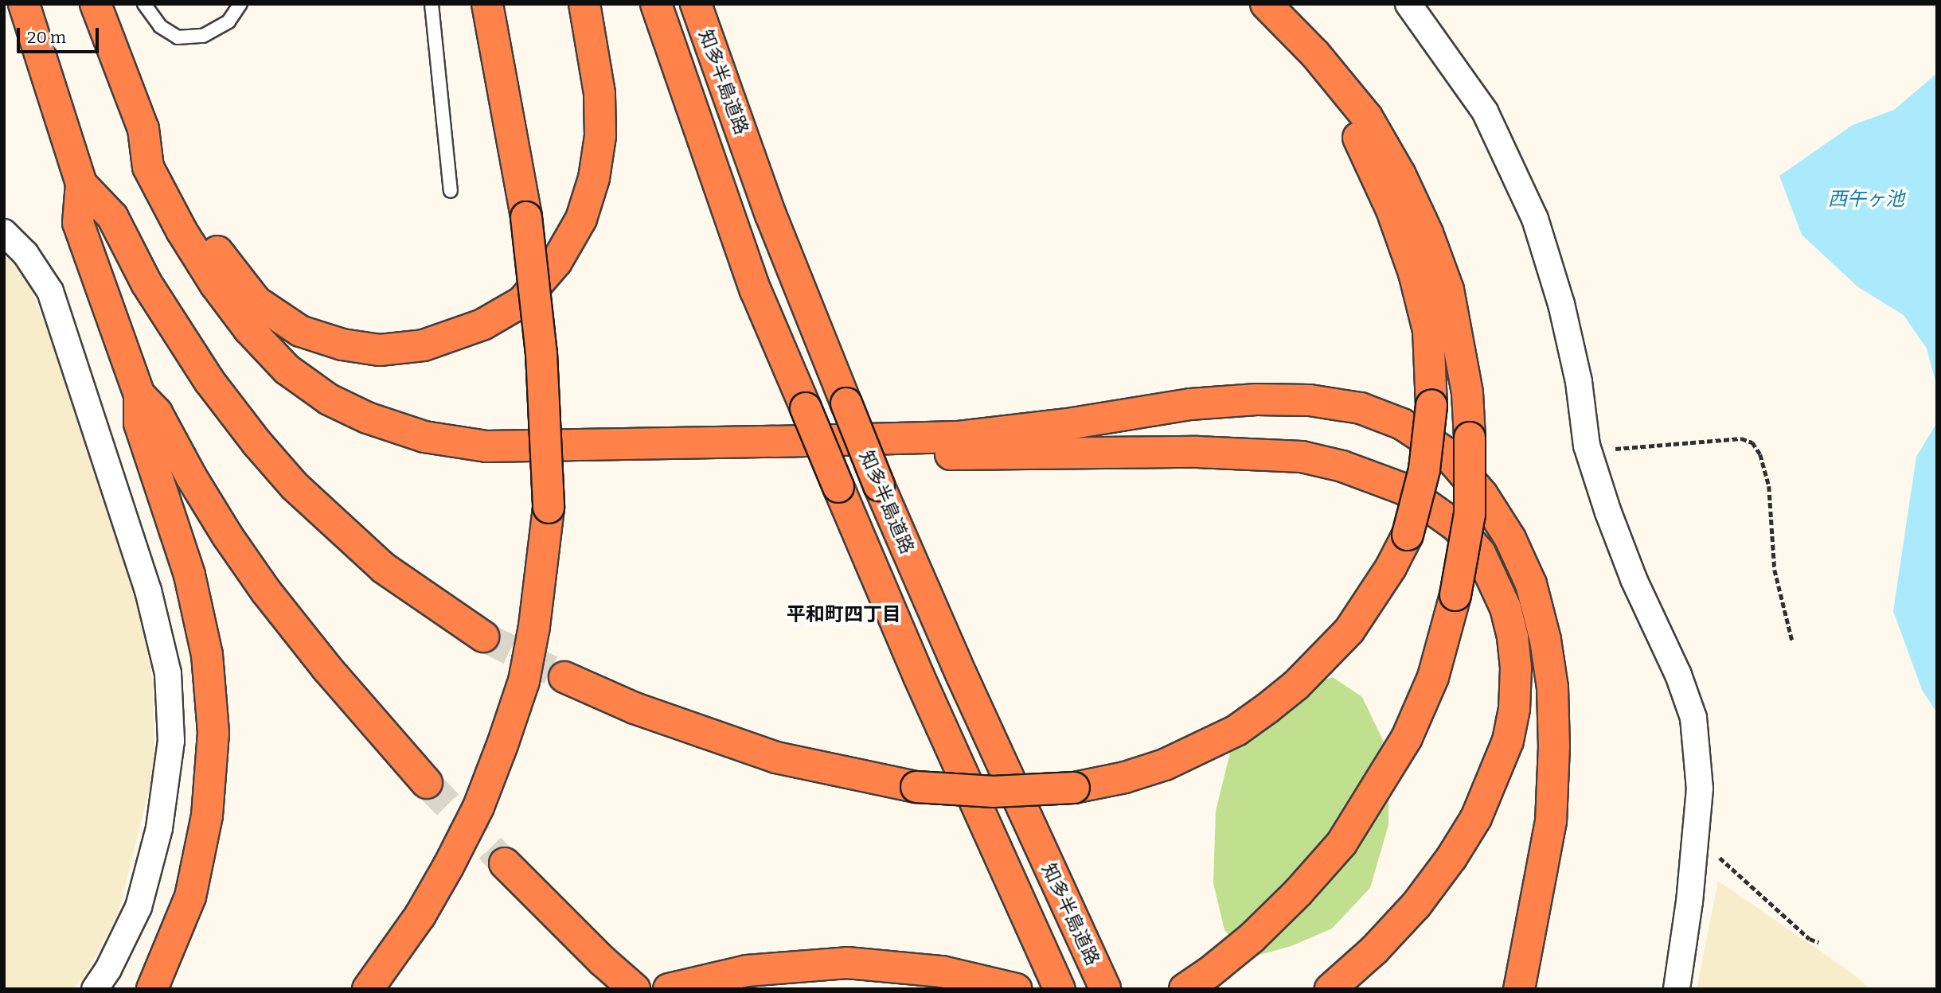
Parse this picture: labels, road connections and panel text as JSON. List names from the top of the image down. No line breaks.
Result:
{"streets":{"highway":["知多半島道路"]},"districts":["平和町四丁目"],"water":["西午ヶ池"],"scale_bar":"20 m"}
